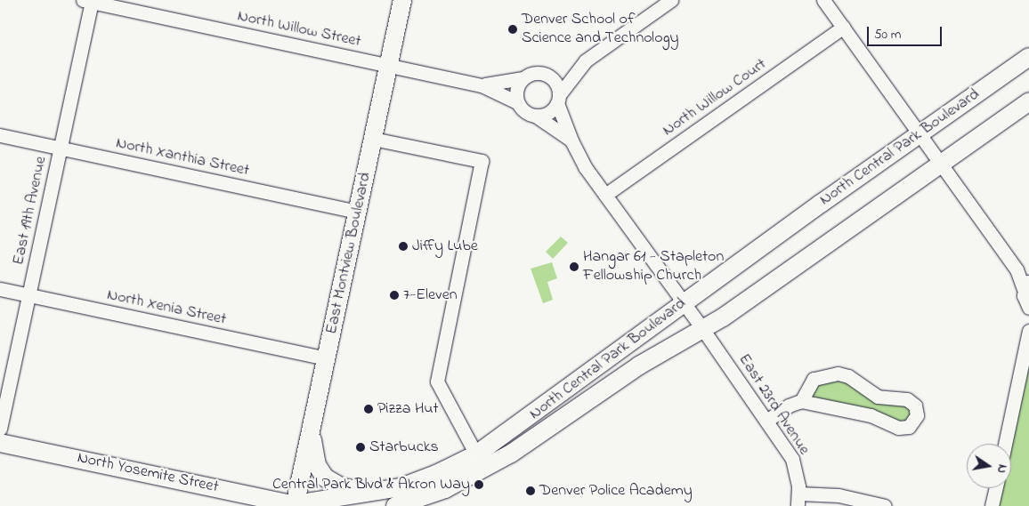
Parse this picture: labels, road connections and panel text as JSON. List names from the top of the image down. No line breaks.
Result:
{"streets":{"main road":["North Central Park Boulevard","East Montview Boulevard","North Yosemite Street"],"street":["North Willow Street","North Willow Court","North Xanthia Street","East 19th Avenue","North Xenia Street","East 23rd Avenue"]},"crossings":[["North Willow Street","East 19th Avenue"],["North Willow Street","East Montview Boulevard"],["North Willow Court","East 23rd Avenue"],["North Central Park Boulevard","East Montview Boulevard"],["North Central Park Boulevard","East 23rd Avenue"],["North Central Park Boulevard","North Yosemite Street"],["North Xanthia Street","East 19th Avenue"],["North Xanthia Street","East Montview Boulevard"],["East 19th Avenue","North Xenia Street"],["East Montview Boulevard","North Xenia Street"],["East Montview Boulevard","North Yosemite Street"]],"places":["Denver School of Science and Technology","Jiffy Lube","Hangar 61 - Stapleton Fellowship Church","7-Eleven","Pizza Hut","Starbucks","Central Park Blvd & Akron Way","Denver Police Academy"],"scale_bar":"50 m","north":"right"}
